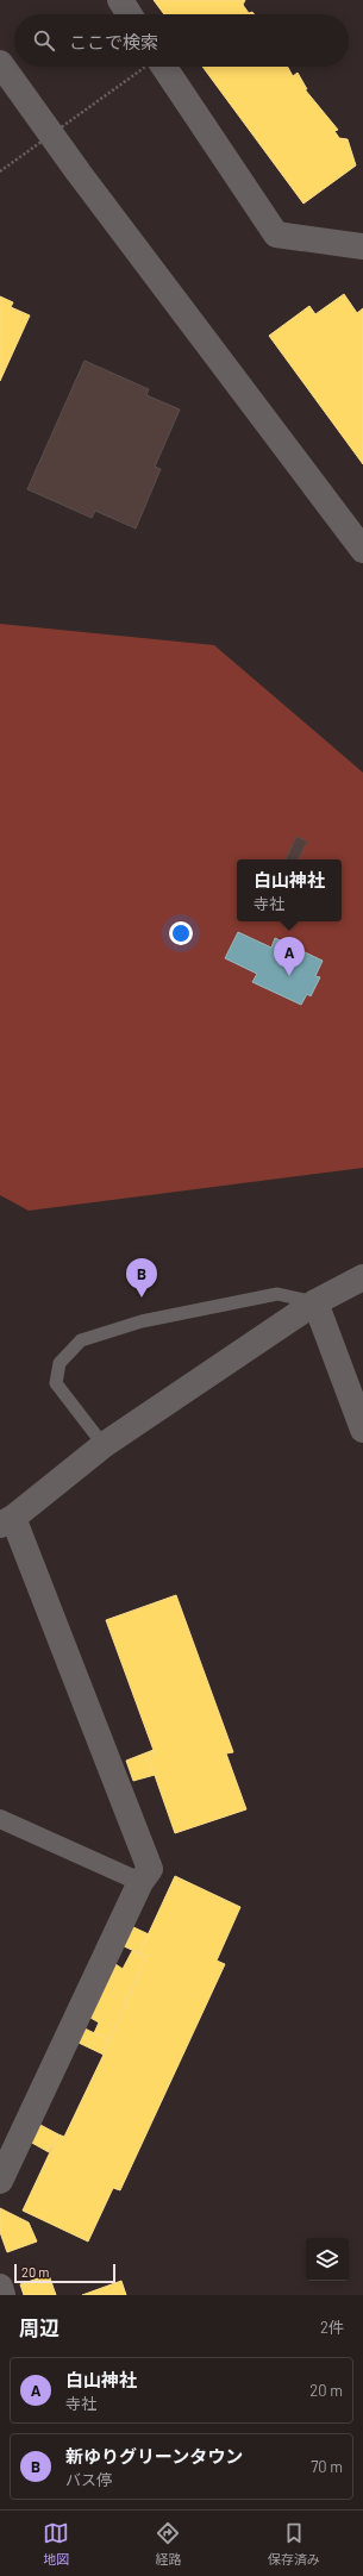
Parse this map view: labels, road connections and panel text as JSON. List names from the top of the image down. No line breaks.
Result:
{"scale_bar":"20 m","page":{"search":"ここで検索","popup":["白山神社","寺社"],"pins":["A","B"],"scale":"20 m","heading":["周辺","2件"],"list":[{"mark":"A","name":"白山神社","note":"寺社","value":"20 m"},{"mark":"B","name":"新ゆりグリーンタウン","note":"バス停","value":"70 m"}],"nav":["地図","経路","保存済み"]}}
